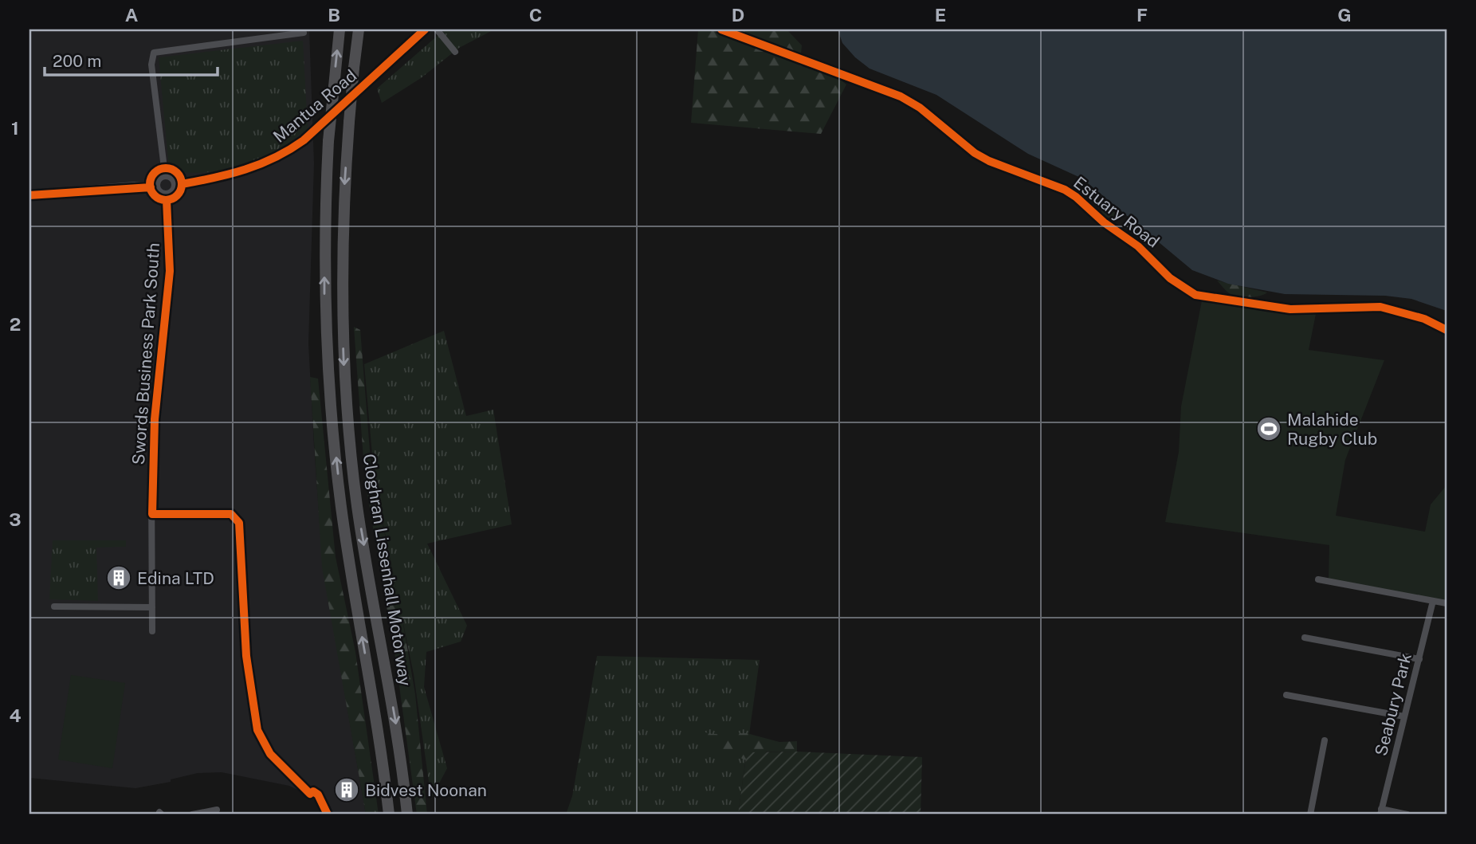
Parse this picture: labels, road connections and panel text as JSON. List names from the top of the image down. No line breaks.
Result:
{"streets":{"highway":["Cloghran Lissenhall Motorway"],"street":["Mantua Road","Estuary Road","Swords Business Park South","Seabury Park"]},"crossings":[["Mantua Road","Swords Business Park South"]],"places":{"sports":["Malahide Rugby Club"],"building":["Edina LTD","Bidvest Noonan"]},"scale_bar":"200 m","grid":{"columns":["A","B","C","D","E","F","G"],"rows":["1","2","3","4"]}}
